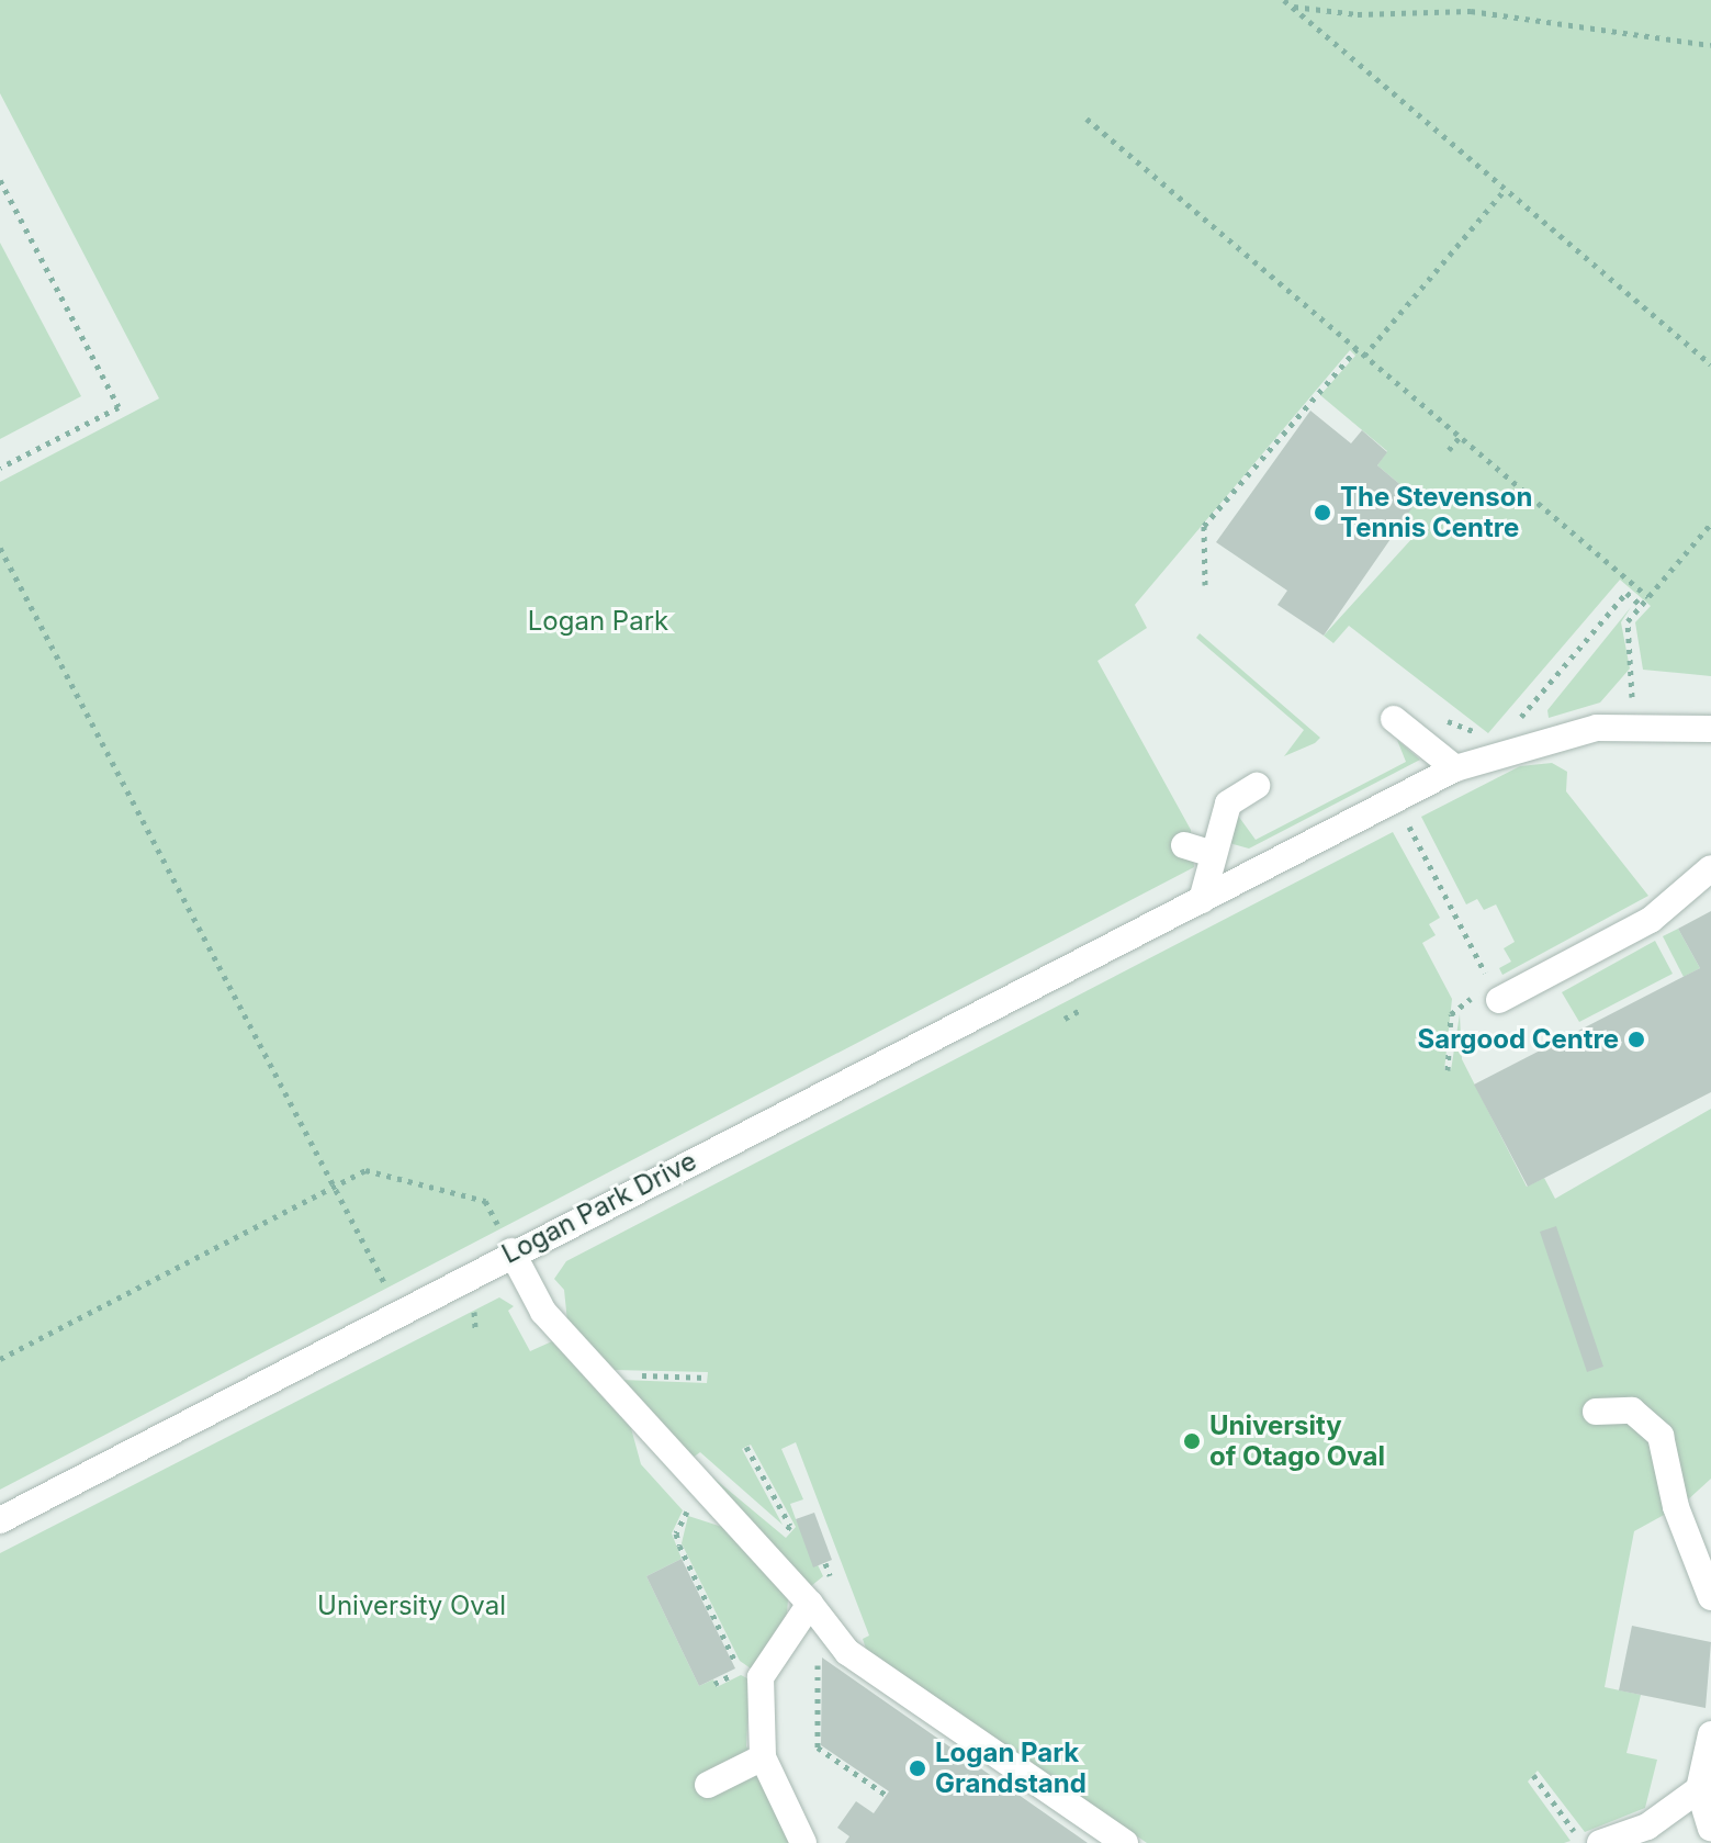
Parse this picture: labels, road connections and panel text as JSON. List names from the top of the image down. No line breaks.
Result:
{"streets":{"lane":["Logan Park Drive"]},"parks":["Logan Park","University Oval"],"places":["The Stevenson Tennis Centre","Sargood Centre","University of Otago Oval","Logan Park Grandstand"]}
